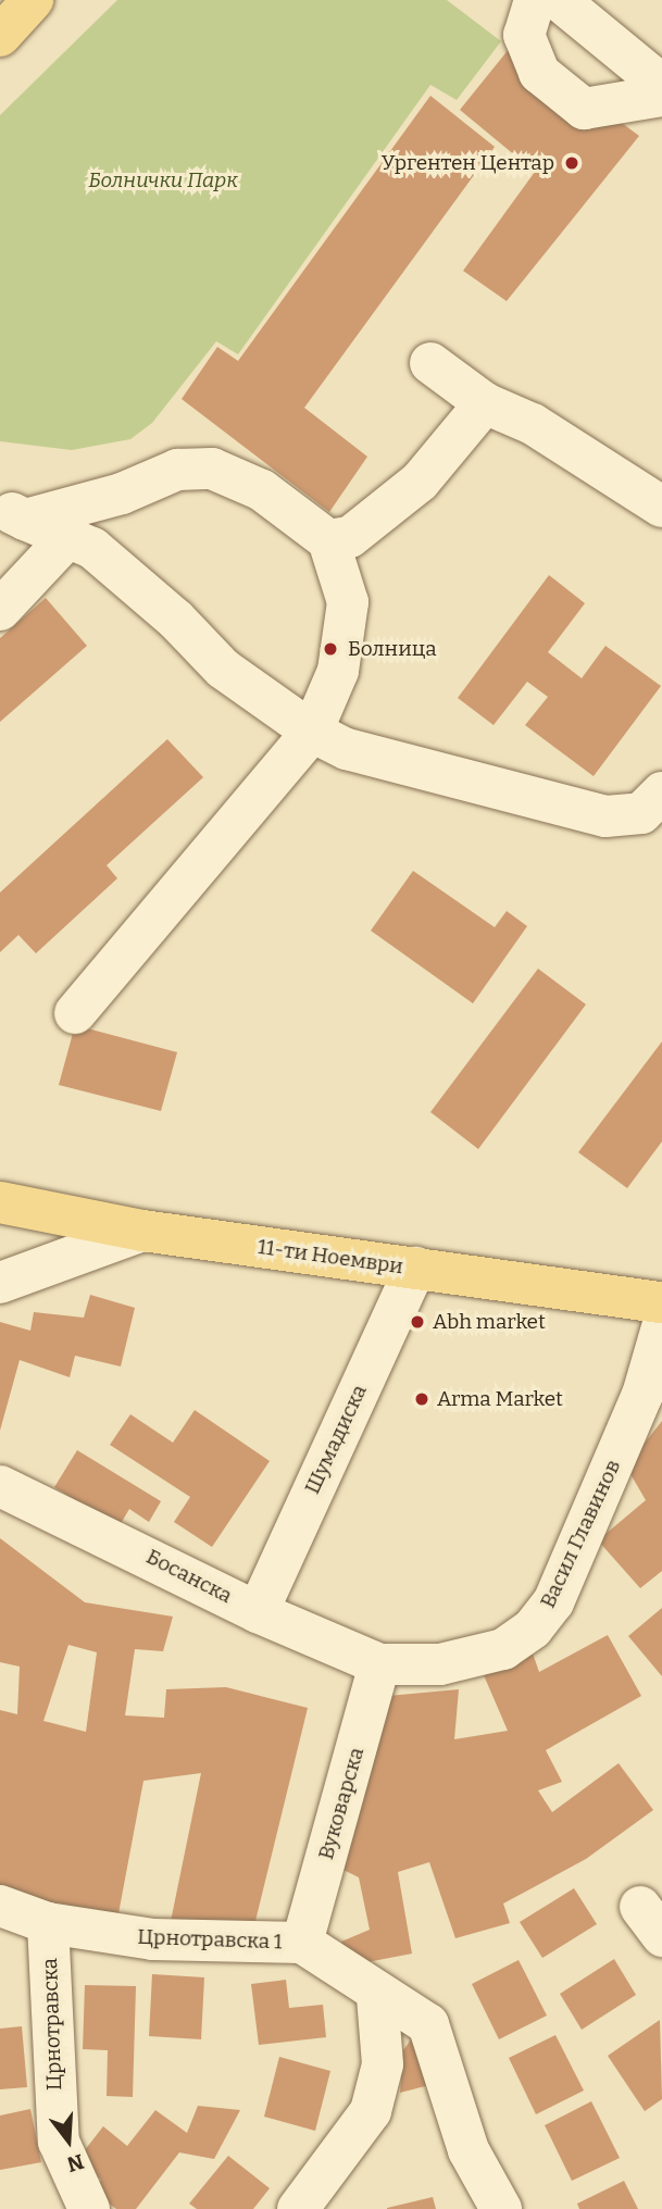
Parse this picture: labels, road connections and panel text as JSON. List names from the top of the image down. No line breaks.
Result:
{"streets":{"main road":["11-ти Ноември"],"street":["Шумадиска","Васил Главинов","Босанска","Вуковарска","Црнотравска 1","Црнотравска"]},"crossings":[["11-ти Ноември","Шумадиска"],["Шумадиска","Босанска"],["Васил Главинов","Босанска"],["Васил Главинов","Вуковарска"],["Босанска","Вуковарска"],["Вуковарска","Црнотравска 1"],["Црнотравска 1","Црнотравска"]],"parks":["Болнички Парк"],"places":["Ургентен Центар","Болница","Abh market","Arma Market"],"north":"bottom"}
